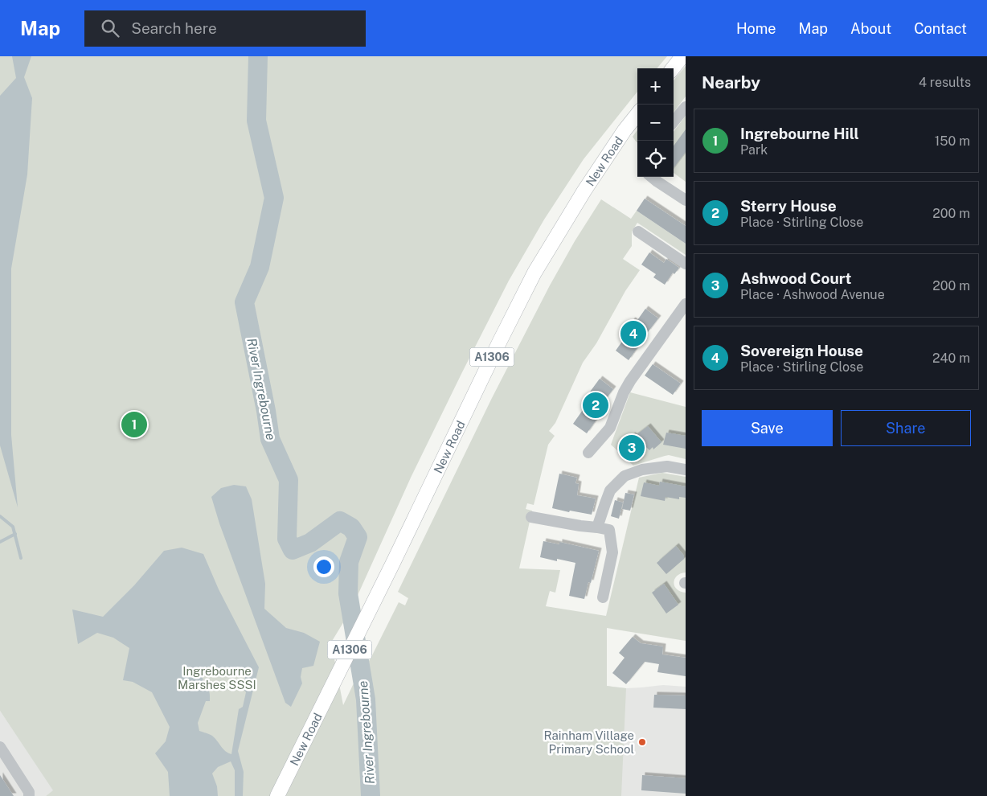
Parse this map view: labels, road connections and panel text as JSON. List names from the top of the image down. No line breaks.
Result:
{"streets":{"main road":["New Road","A1306"]},"water":["River Ingrebourne"],"parks":["Ingrebourne Marshes SSSI"],"places":["Rainham Village Primary School"],"page":{"header":"Map","search":"Search here","nav":["Home","Map","About","Contact"],"heading":["Nearby","4 results"],"map_buttons":["+","−"],"list":[{"mark":"1","name":"Ingrebourne Hill","note":"Park","value":"150 m"},{"mark":"2","name":"Sterry House","note":"Place · Stirling Close","value":"200 m"},{"mark":"3","name":"Ashwood Court","note":"Place · Ashwood Avenue","value":"200 m"},{"mark":"4","name":"Sovereign House","note":"Place · Stirling Close","value":"240 m"}],"pins":["4","2","1","3"],"buttons":["Save","Share"]}}
